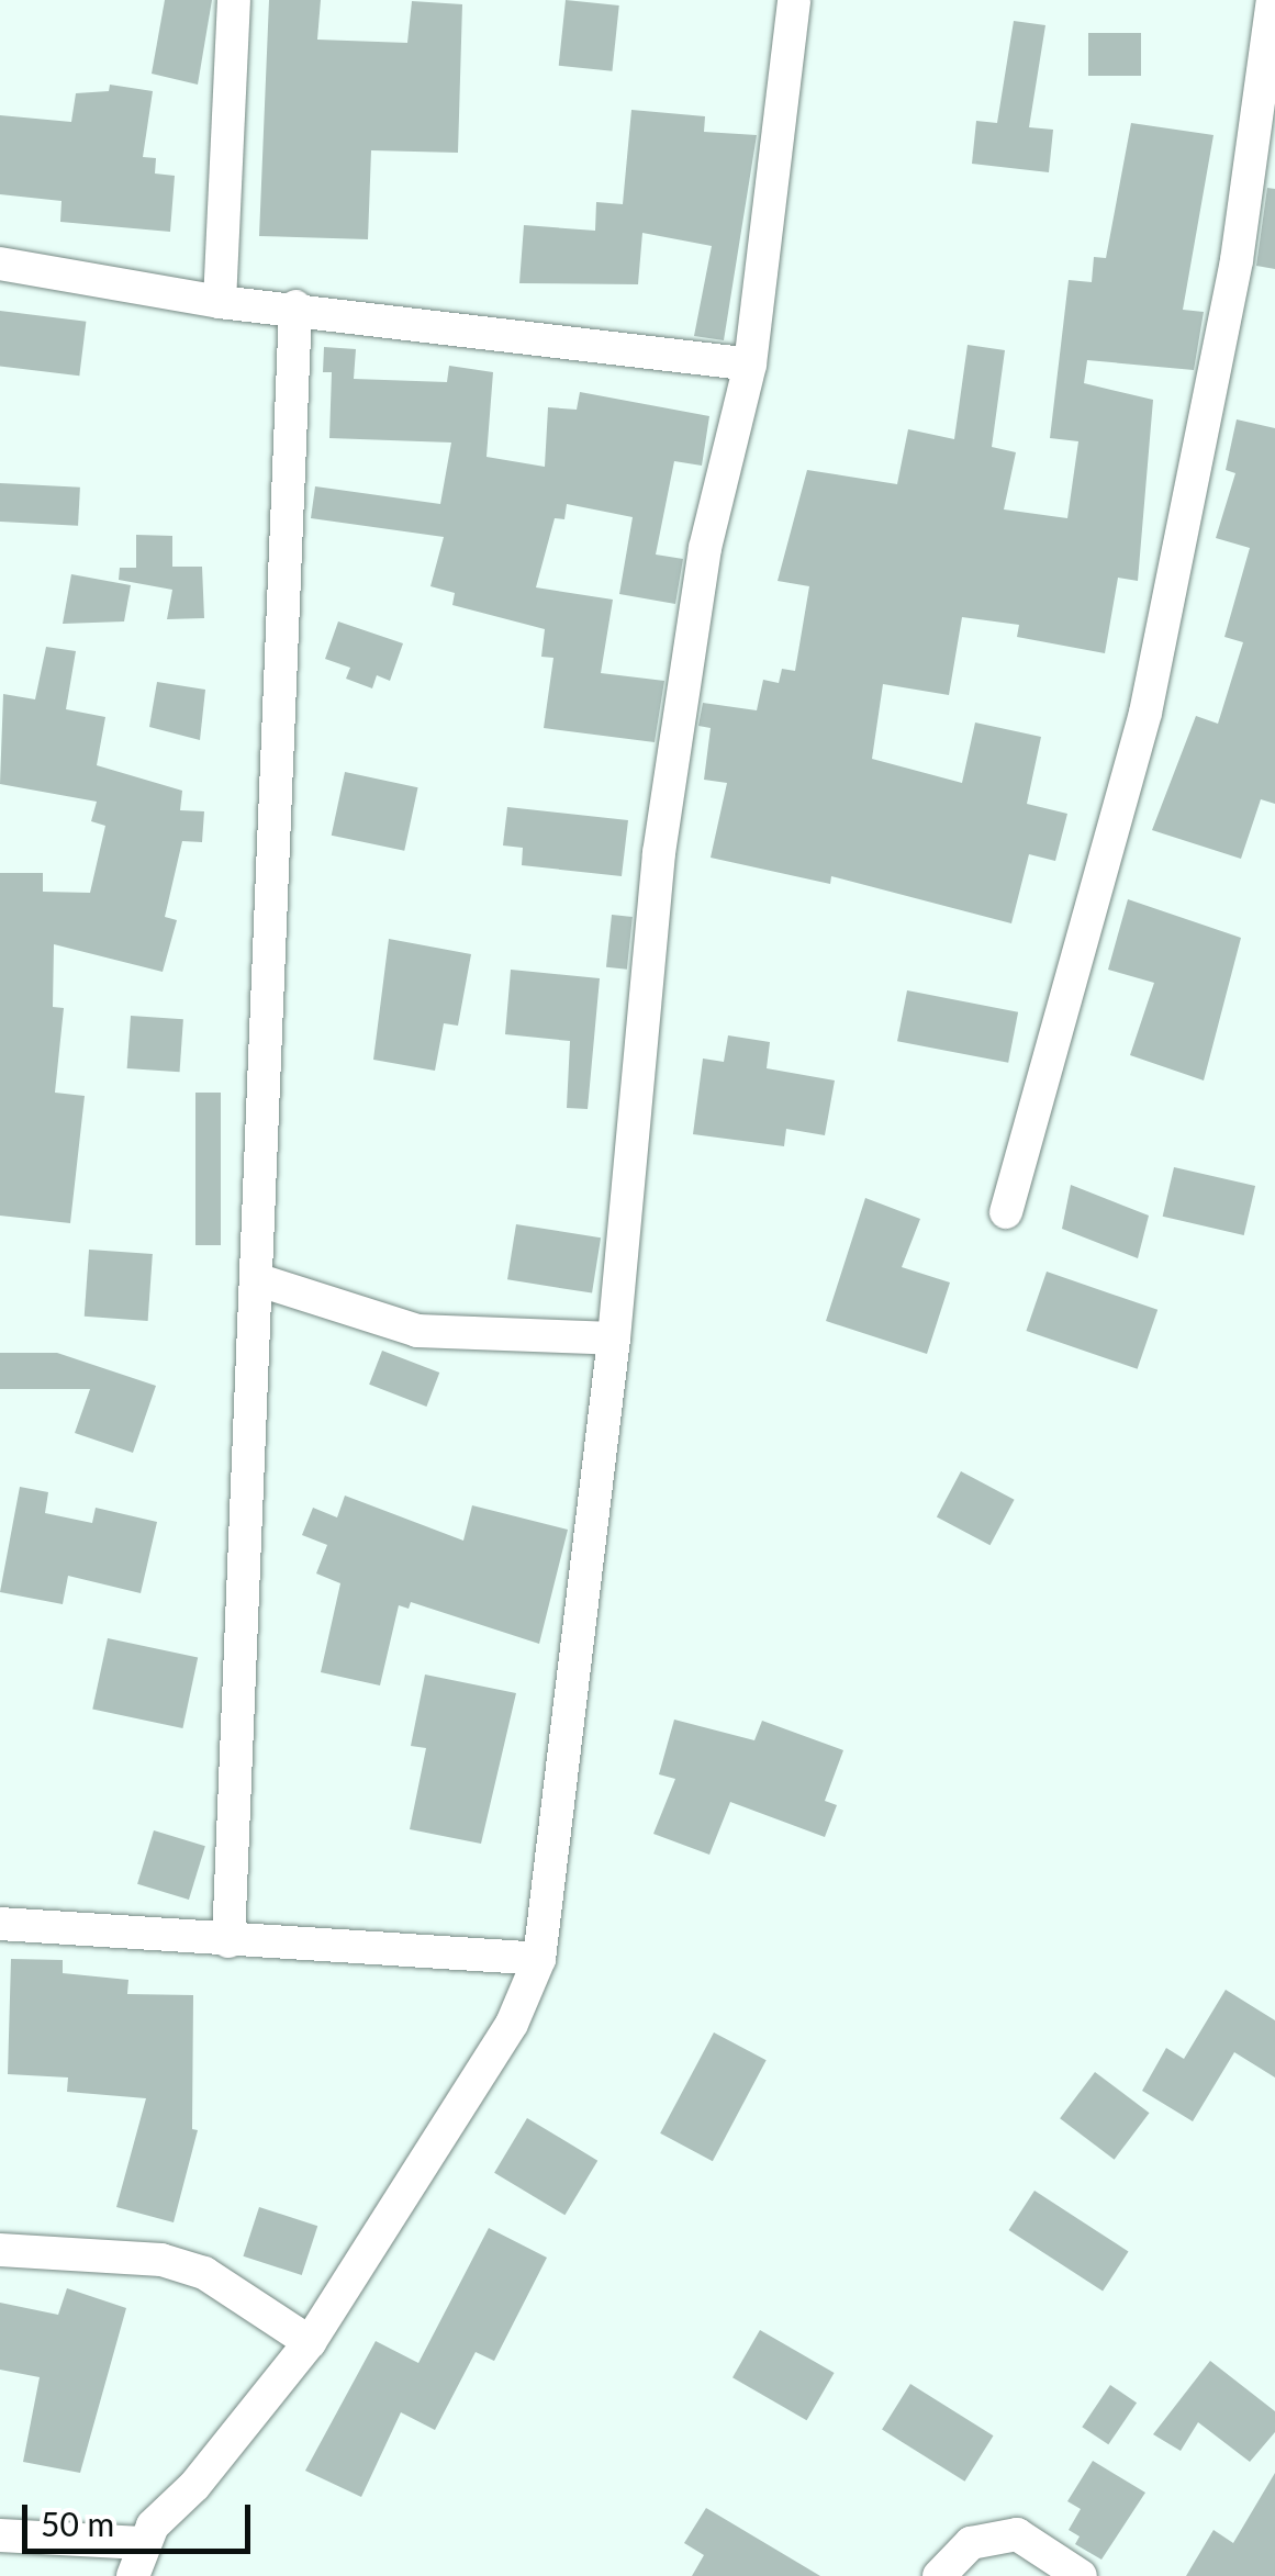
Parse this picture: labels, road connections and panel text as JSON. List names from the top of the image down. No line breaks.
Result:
{"scale_bar":"50 m"}
